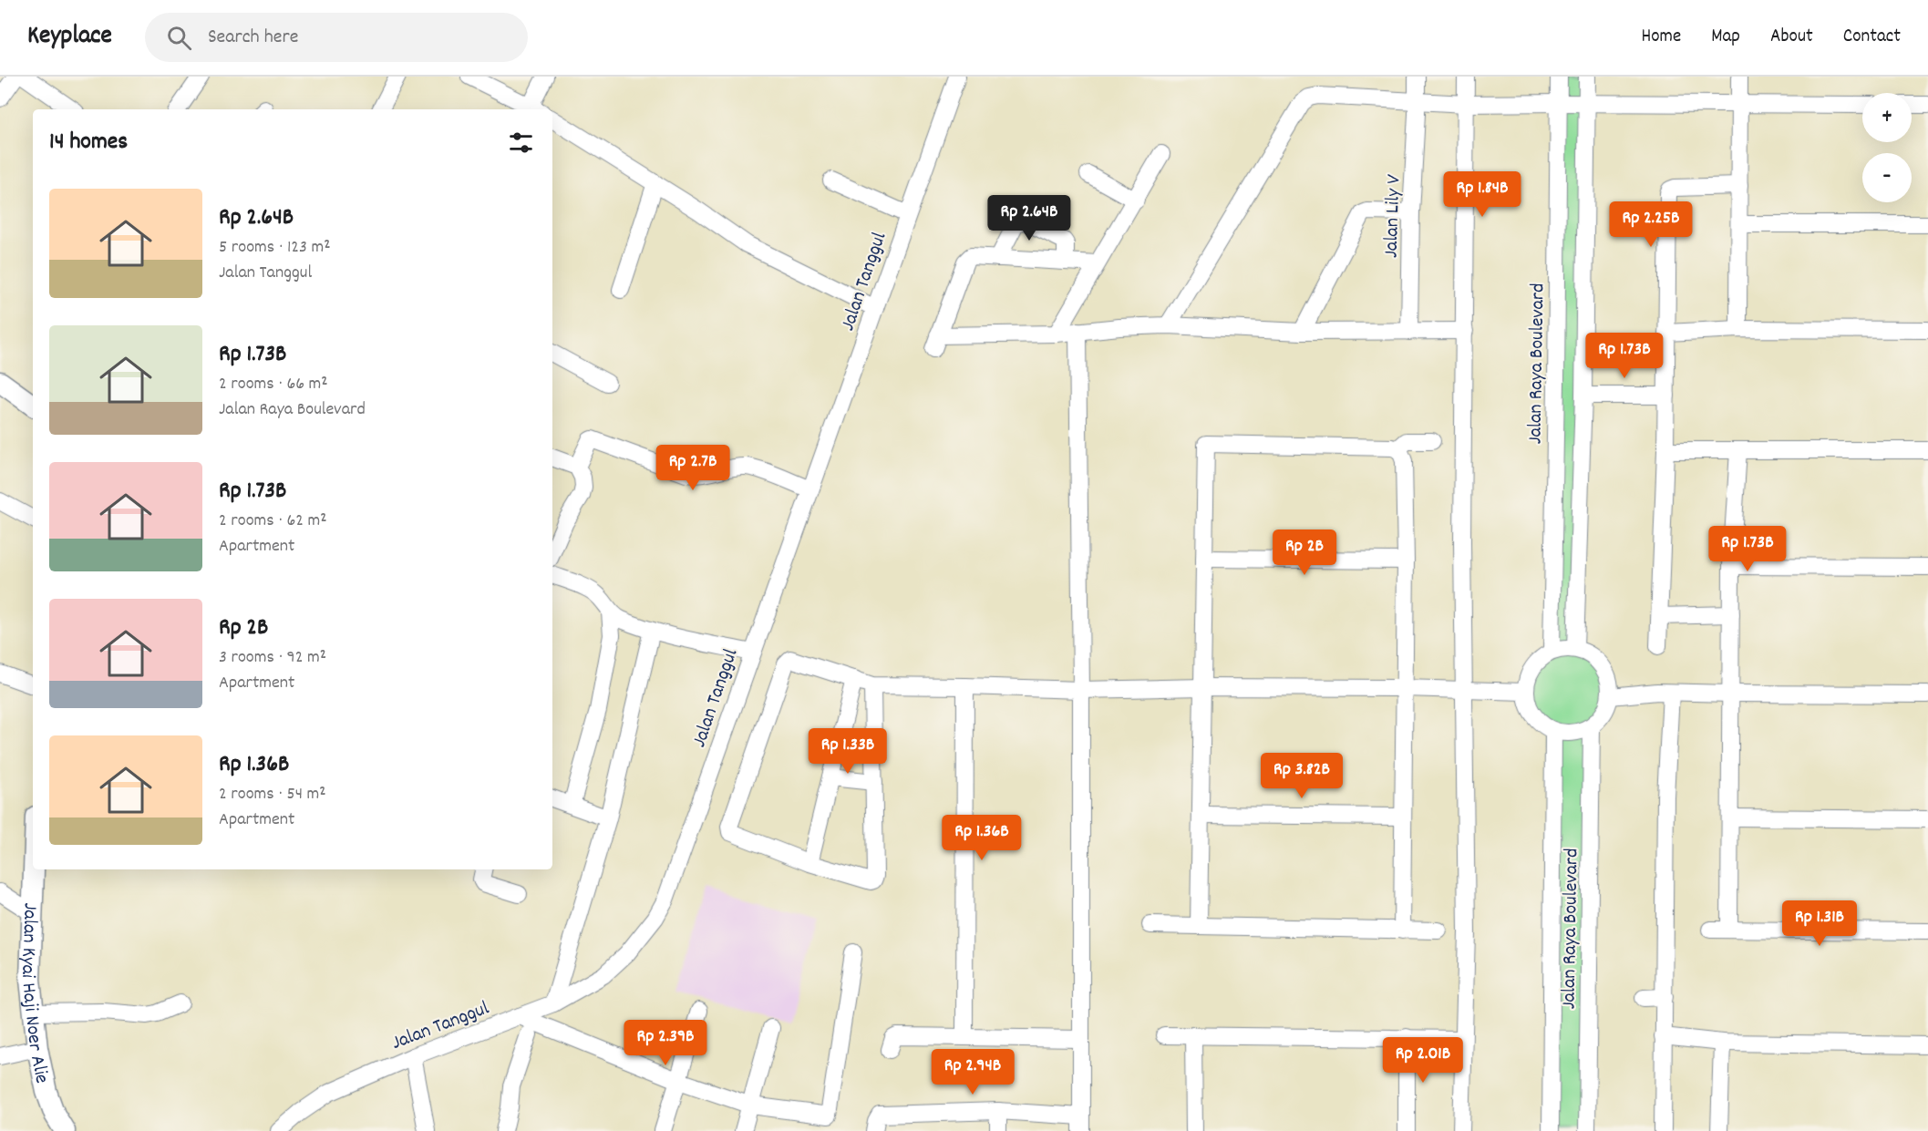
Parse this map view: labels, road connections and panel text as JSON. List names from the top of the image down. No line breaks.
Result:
{"streets":{"street":["Jalan Lily V","Jalan Tanggul","Jalan Raya Boulevard","Jalan Kyai Haji Noer Alie"]},"page":{"header":"Keyplace","search":"Search here","nav":["Home","Map","About","Contact"],"map_buttons":["+","−"],"heading":"14 homes","price":["Rp 1.84B","Rp 2.64B","Rp 2.25B","Rp 1.73B","Rp 2.7B","Rp 1.73B","Rp 2B","Rp 1.33B","Rp 3.82B","Rp 1.36B","Rp 1.31B","Rp 2.39B","Rp 2.01B","Rp 2.94B"],"list":[{"name":"Rp 2.64B","note":"5 rooms · 123 m² · Jalan Tanggul"},{"name":"Rp 1.73B","note":"2 rooms · 66 m² · Jalan Raya Boulevard"},{"name":"Rp 1.73B","note":"2 rooms · 62 m² · Apartment"},{"name":"Rp 2B","note":"3 rooms · 92 m² · Apartment"},{"name":"Rp 1.36B","note":"2 rooms · 54 m² · Apartment"}]}}
